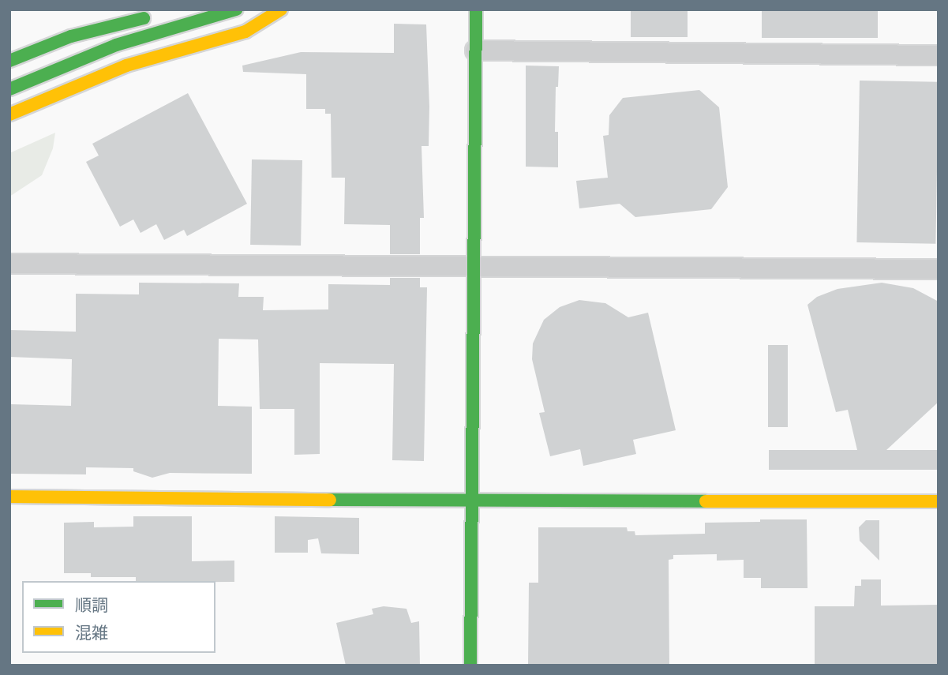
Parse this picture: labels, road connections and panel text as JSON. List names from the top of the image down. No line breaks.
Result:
{"legend":["順調","混雑"]}
